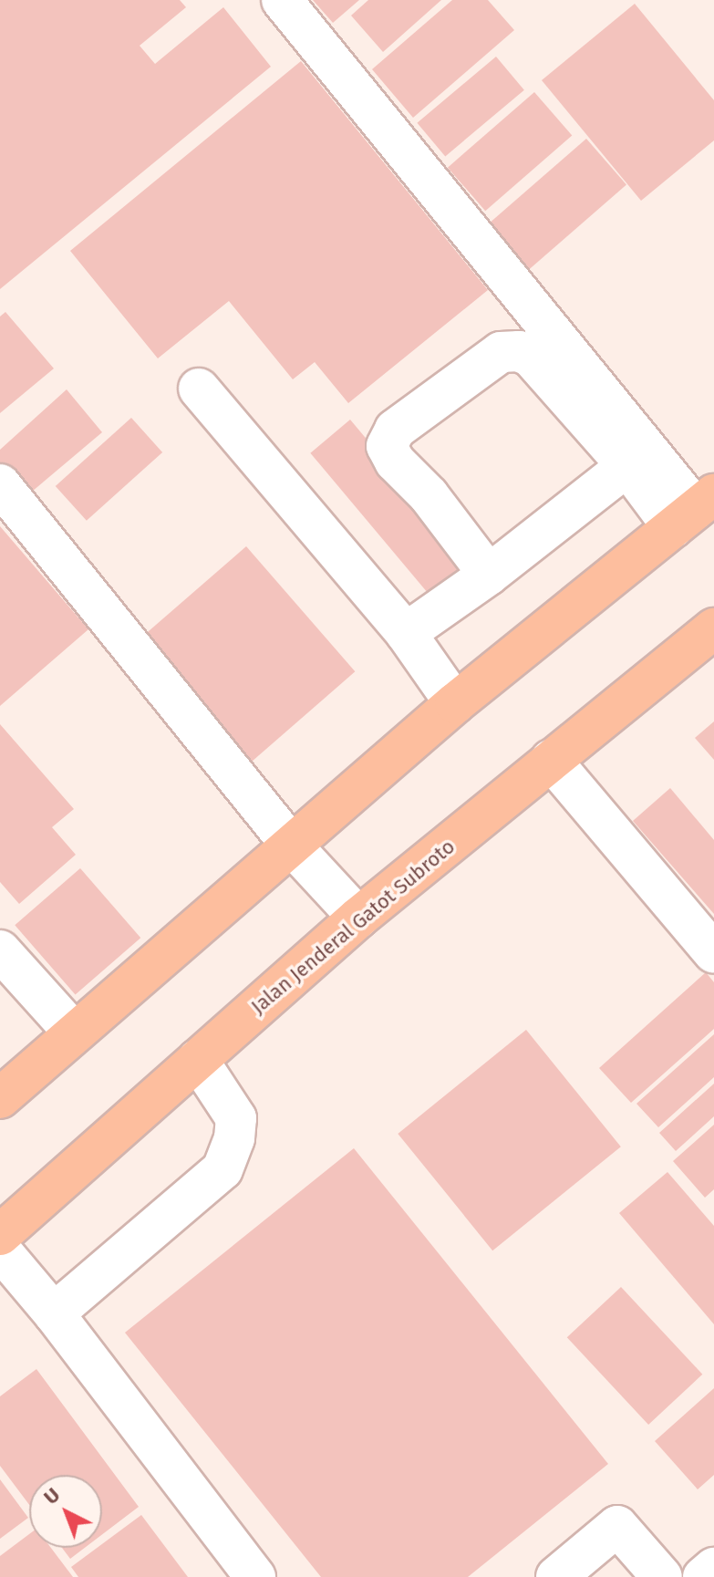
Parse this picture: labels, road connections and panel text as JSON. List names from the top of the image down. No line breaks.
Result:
{"streets":{"main road":["Jalan Jenderal Gatot Subroto"]},"north":"top left"}
